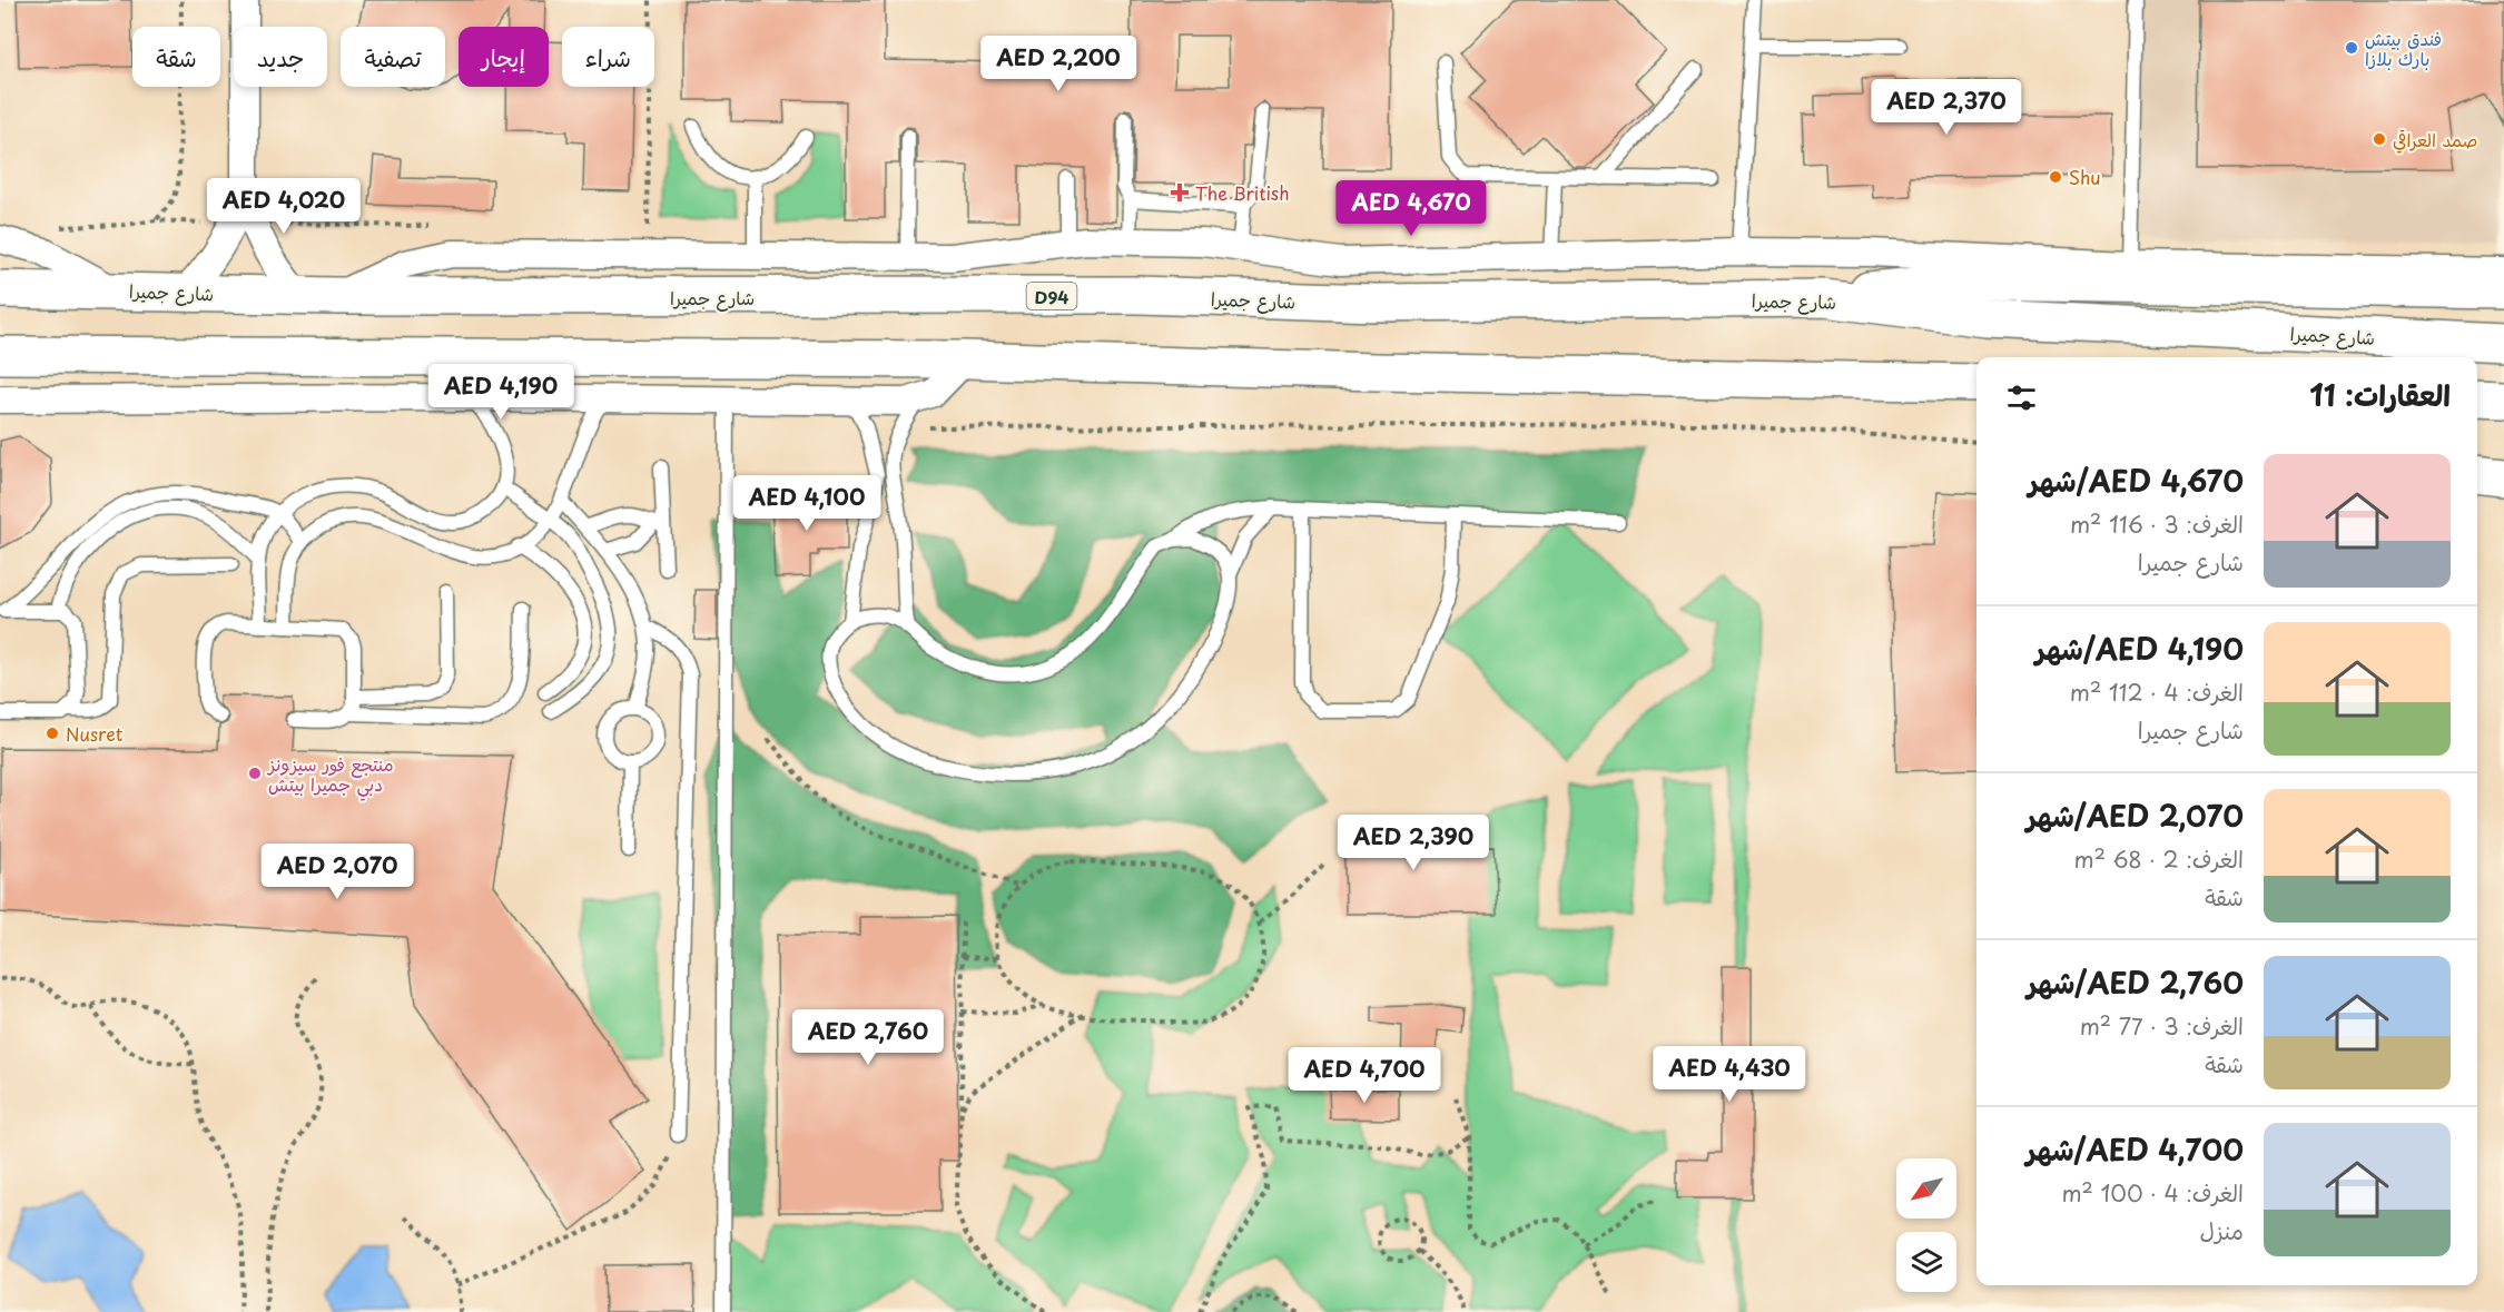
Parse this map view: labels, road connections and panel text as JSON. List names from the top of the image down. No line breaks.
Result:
{"streets":{"main road":["شارع جميرا","D94"]},"places":{"other":["فندق بيتش بارك بلازا","صمد العراقي","Shu","Nusret","منتجع فور سيزونز دبي جميرا بيتش"],"health":["The British"]},"north":"bottom left","page":{"chip":["شراء","إيجار","تصفية","جديد","شقة"],"price":["AED 2,200","AED 2,370","AED 4,020","AED 4,670","AED 4,190","AED 4,100","AED 2,390","AED 2,070","AED 2,760","AED 4,430","AED 4,700"],"heading":"العقارات: 11","list":[{"name":"AED 4,670/شهر","note":"الغرف: 3 · 116 m² · شارع جميرا"},{"name":"AED 4,190/شهر","note":"الغرف: 4 · 112 m² · شارع جميرا"},{"name":"AED 2,070/شهر","note":"الغرف: 2 · 68 m² · شقة"},{"name":"AED 2,760/شهر","note":"الغرف: 3 · 77 m² · شقة"},{"name":"AED 4,700/شهر","note":"الغرف: 4 · 100 m² · منزل"}]}}
